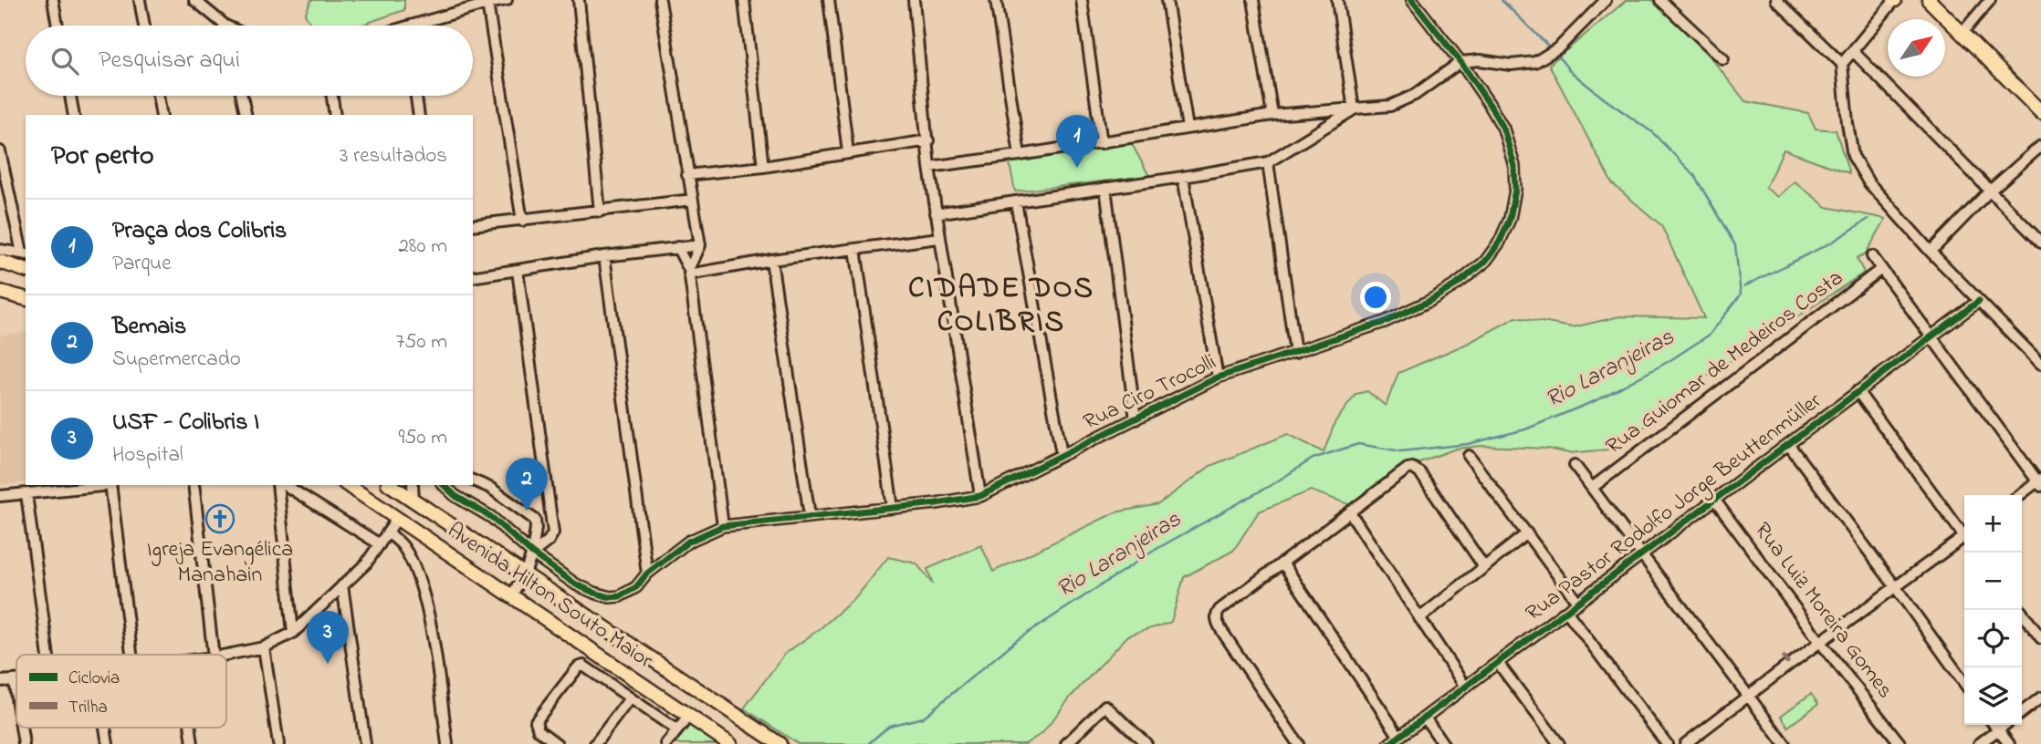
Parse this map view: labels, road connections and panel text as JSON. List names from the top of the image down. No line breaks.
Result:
{"streets":{"main road":["Avenida Hilton Souto Maior"],"street":["Rua Guiomar de Medeiros Costa","Rua Ciro Trocolli","Rua Pastor Rodolfo Jorge Beuttenmüller","Rua Luiz Moreira Gomes"]},"crossings":[["Rua Pastor Rodolfo Jorge Beuttenmüller","Rua Luiz Moreira Gomes"]],"districts":["CIDADE DOS COLIBRIS"],"water":["Rio Laranjeiras"],"places":{"church":["Igreja Evangélica Manahain"]},"legend":["Ciclovia","Trilha"],"north":"top right","page":{"search":"Pesquisar aqui","pins":["1","2","3"],"heading":["Por perto","3 resultados"],"list":[{"mark":"1","name":"Praça dos Colibris","note":"Parque","value":"280 m"},{"mark":"2","name":"Bemais","note":"Supermercado","value":"750 m"},{"mark":"3","name":"USF - Colibris I","note":"Hospital","value":"950 m"}],"map_buttons":["+","−"]}}
